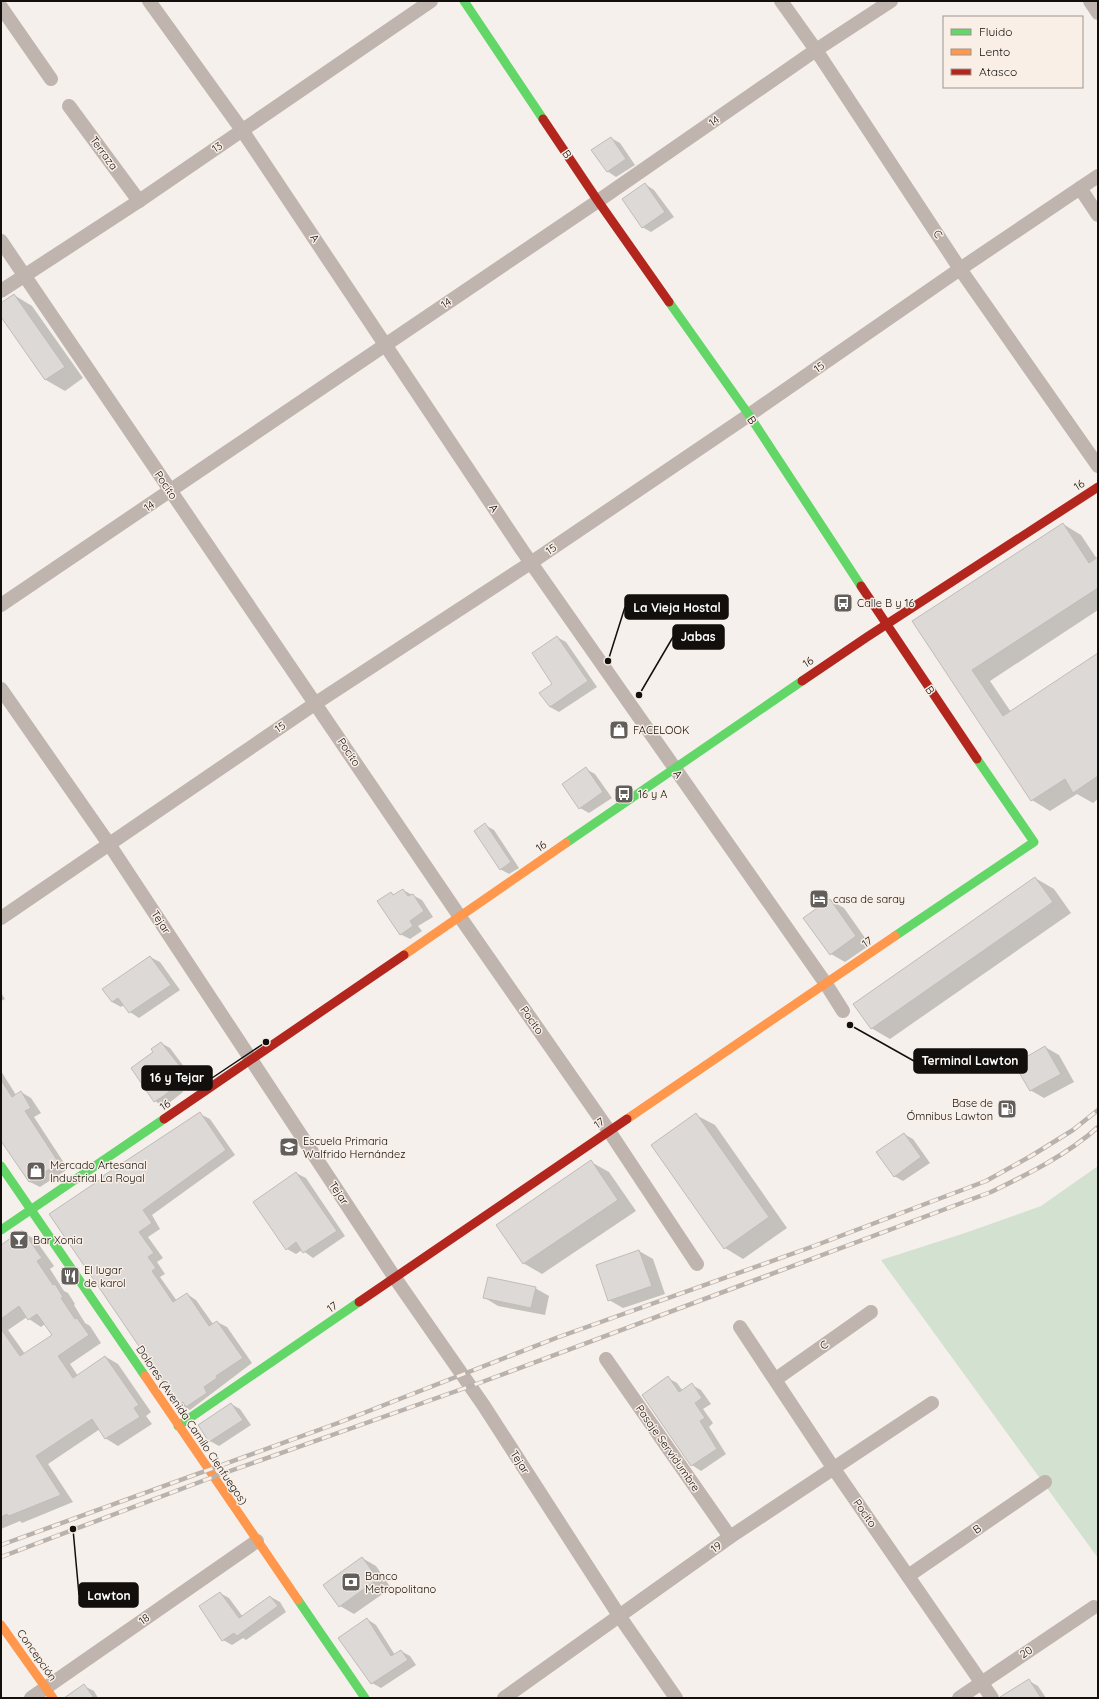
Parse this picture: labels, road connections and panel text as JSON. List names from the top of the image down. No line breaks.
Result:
{"streets":{"street":["14","13","Terraza","B","C","A","15","Pocito","16","Tejar","17","Dolores (Avenida Camilo Cienfuegos)","Pasaje Servidumbre","19","18","20","Concepción"]},"crossings":[["14","B"],["14","C"],["14","A"],["14","Pocito"],["13","Terraza"],["13","A"],["13","Pocito"],["B","15"],["B","Pocito"],["B","16"],["B","17"],["C","15"],["C","Pocito"],["A","15"],["A","16"],["A","17"],["15","Pocito"],["15","Tejar"],["Pocito","16"],["Pocito","17"],["Pocito","19"],["Pocito","20"],["16","Tejar"],["16","Dolores (Avenida Camilo Cienfuegos)"],["Tejar","17"],["Tejar","19"],["17","Dolores (Avenida Camilo Cienfuegos)"],["Dolores (Avenida Camilo Cienfuegos)","18"],["Pasaje Servidumbre","19"],["18","Concepción"]],"places":{"bus stop":["Calle B y 16","16 y A"],"other":["La Vieja Hostal","Jabas","Terminal Lawton","16 y Tejar","Lawton"],"shop":["FACELOOK","Mercado Artesanal Industrial La Royal"],"hotel":["casa de saray"],"fuel station":["Base de Ómnibus Lawton"],"school or university":["Escuela Primaria Walfrido Hernández"],"bar":["Bar Xonia"],"restaurant":["El lugar de karol"],"bank":["Banco Metropolitano"]},"legend":["Fluido","Lento","Atasco"]}
